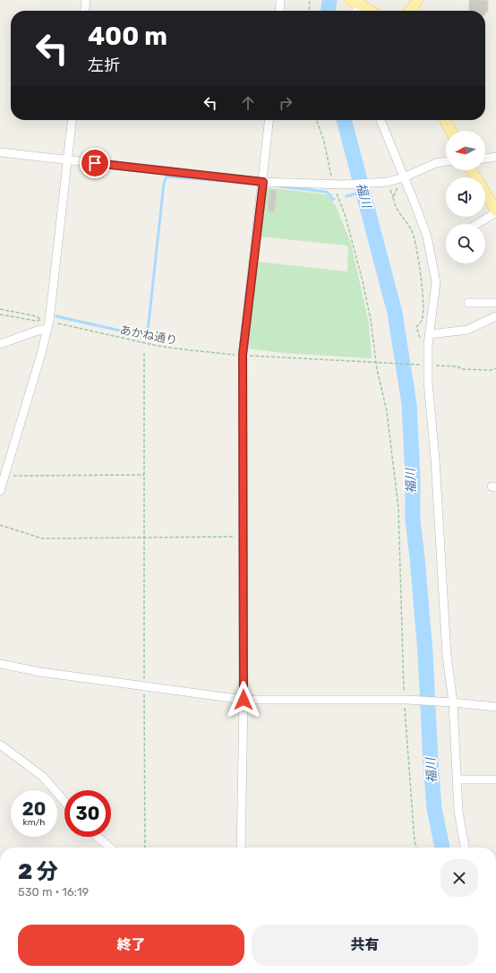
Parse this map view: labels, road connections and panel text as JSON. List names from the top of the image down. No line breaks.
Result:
{"streets":{"path":["あかね通り"]},"water":["福川"],"north":"left","page":{"turn":["400 m","左折"],"speed":"20 km/h","limit":"30","heading":["2 分","530 m · 16:19"],"buttons":["終了","共有"]}}
